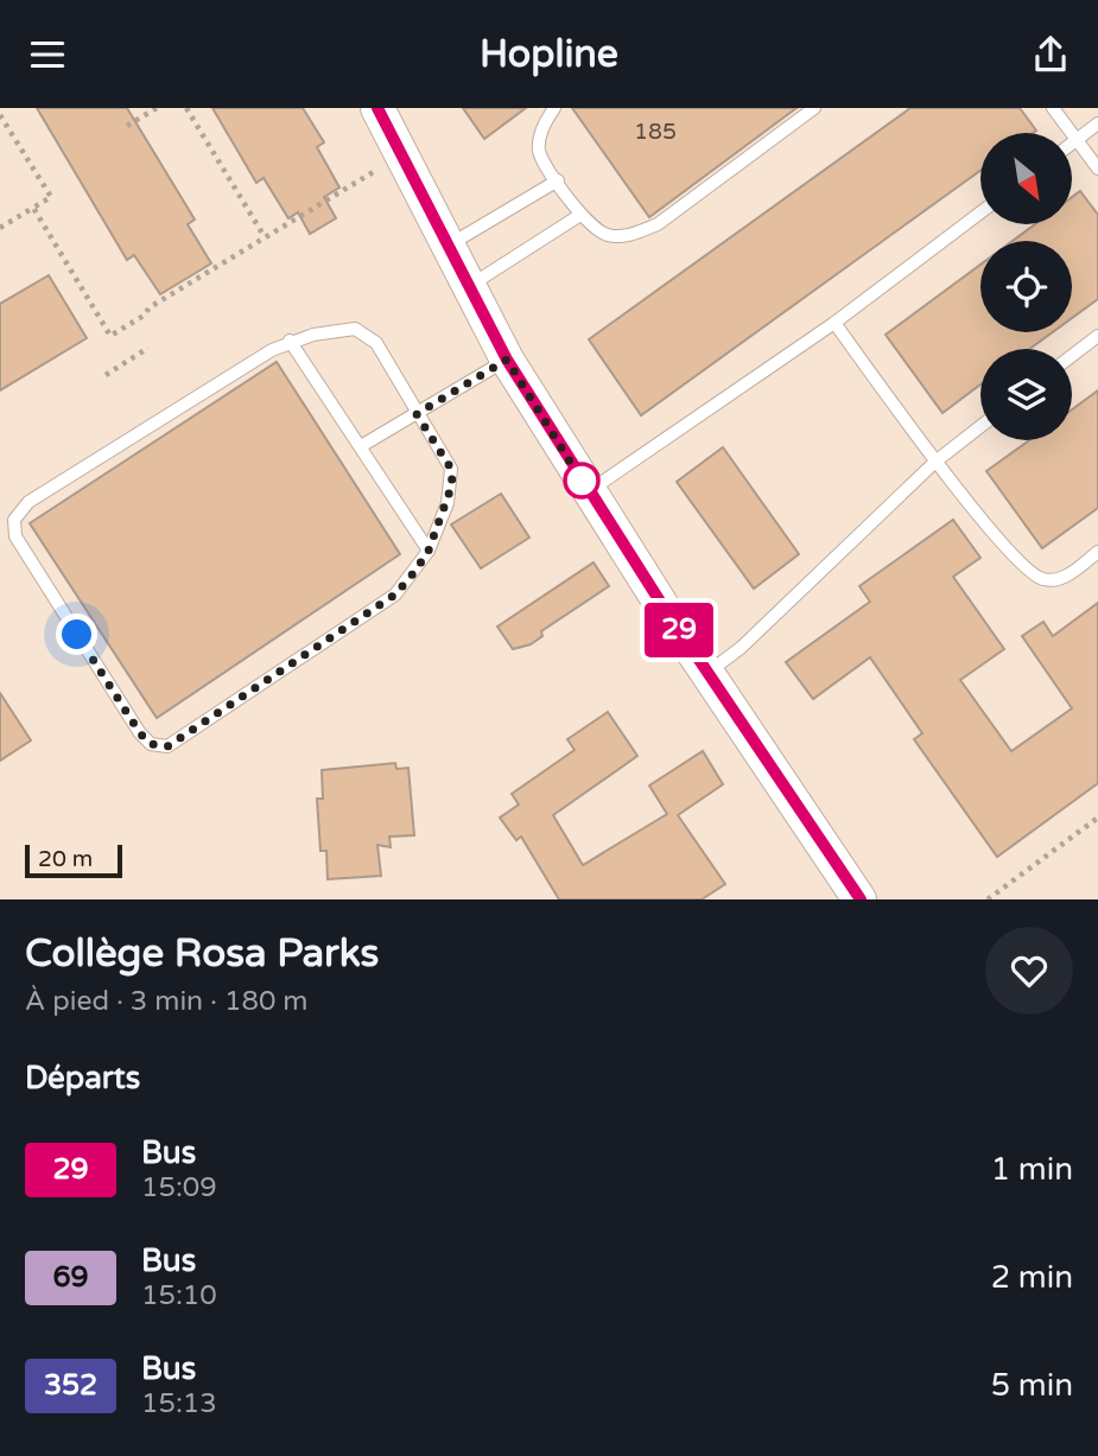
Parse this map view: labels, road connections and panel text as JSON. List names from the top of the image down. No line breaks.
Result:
{"lines":["bus line 29"],"house_numbers":["185"],"scale_bar":"20 m","north":"bottom right","page":{"header":"Hopline","on_map":"29","scale":"20 m","heading":[["Collège Rosa Parks","À pied · 3 min · 180 m"],"Départs"],"list":[{"mark":"29","name":"Bus","note":"15:09","value":"1 min"},{"mark":"69","name":"Bus","note":"15:10","value":"2 min"},{"mark":"352","name":"Bus","note":"15:13","value":"5 min"}]}}
